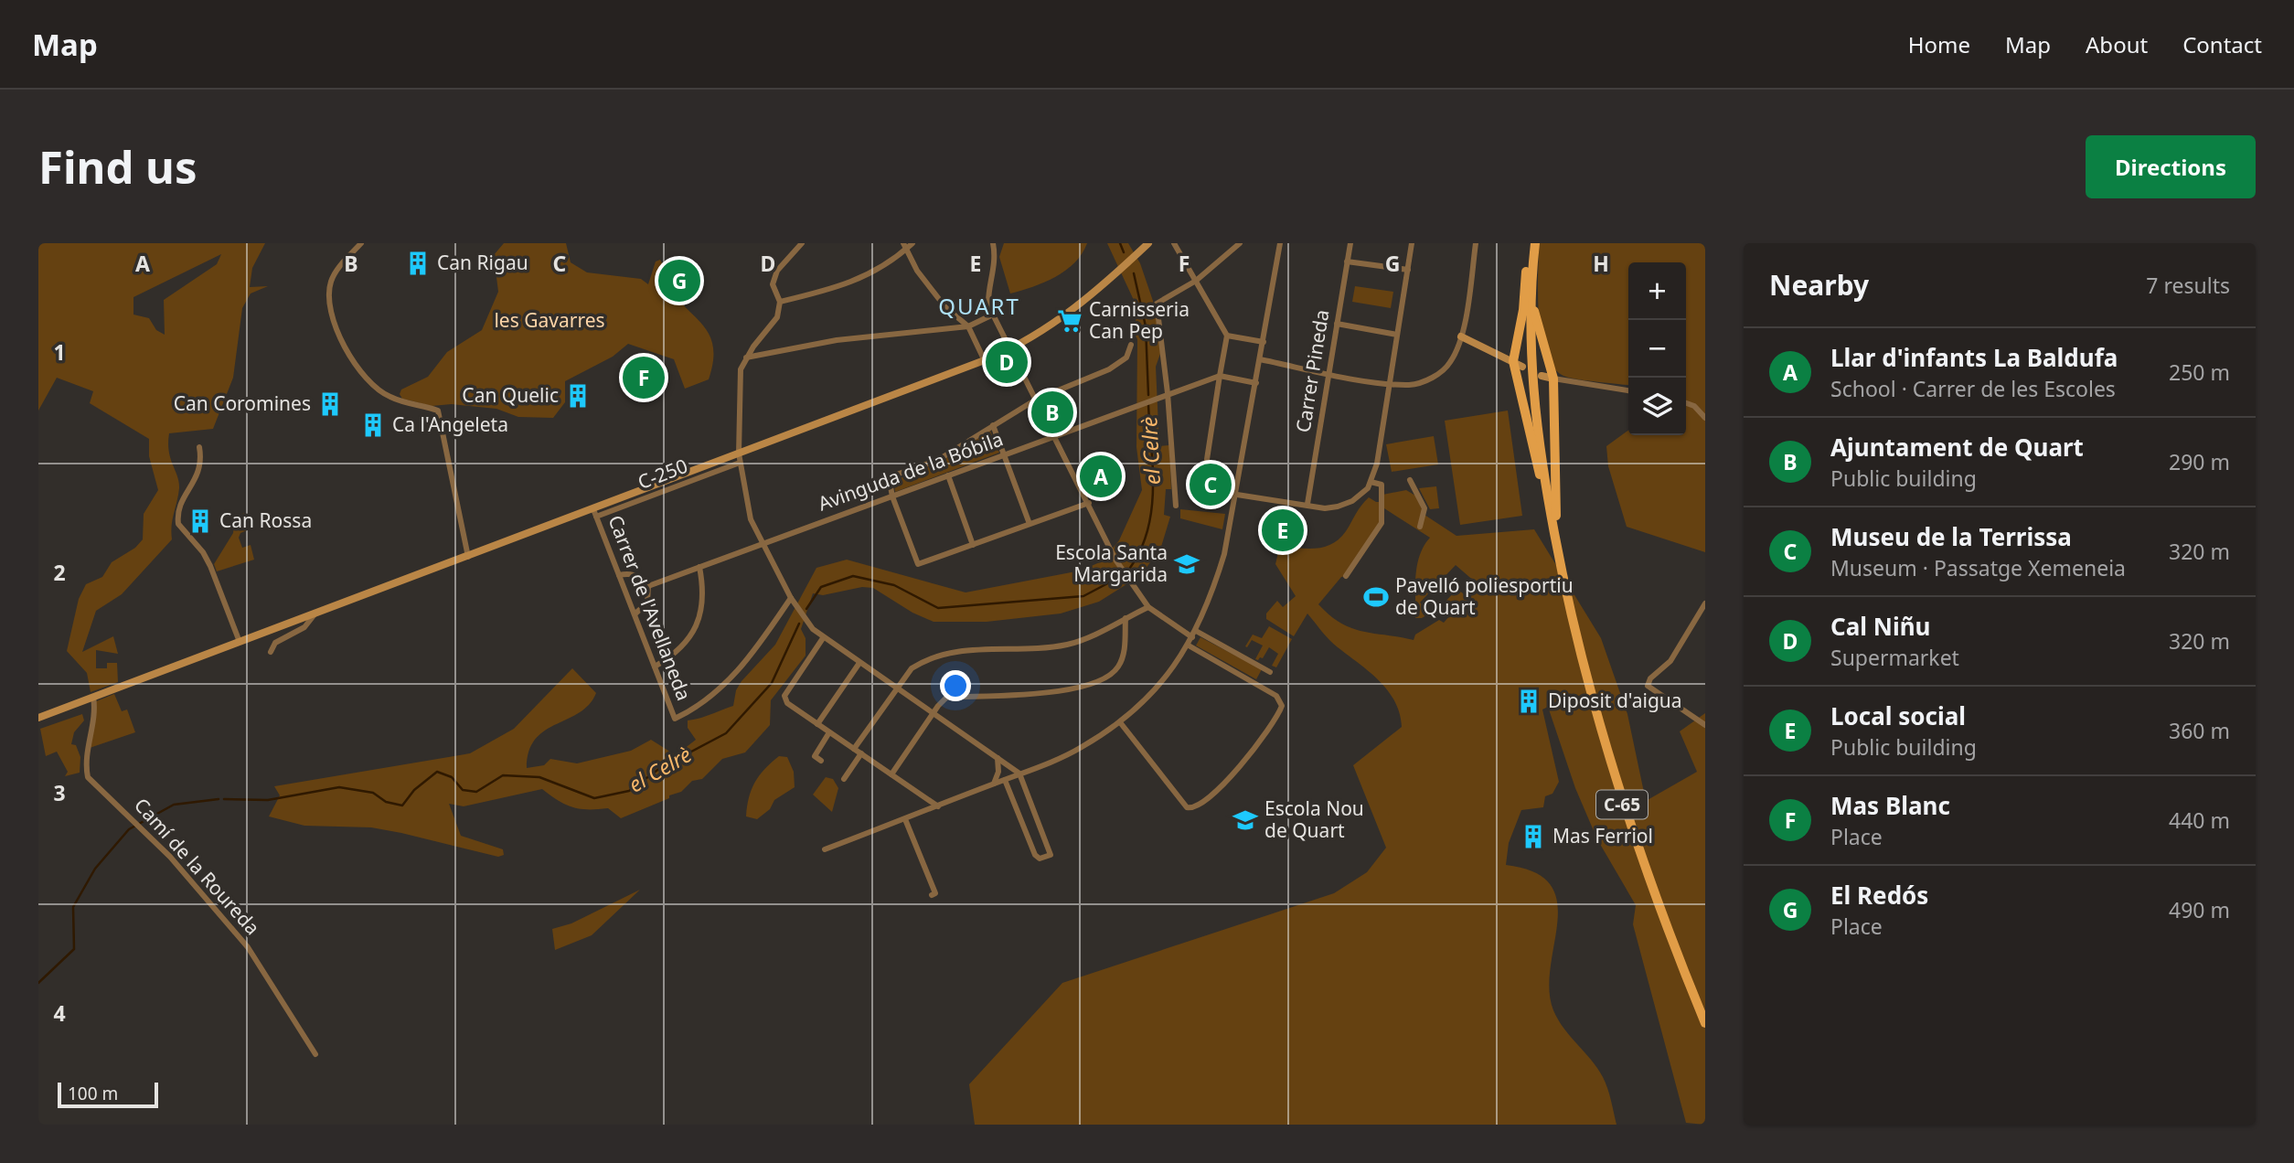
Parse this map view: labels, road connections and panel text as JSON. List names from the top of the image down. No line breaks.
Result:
{"streets":{"main road":["C-250","C-65"],"street":["Carrer Pineda","Avinguda de la Bóbila","Carrer de l'Avellaneda","Camí de la Roureda"]},"crossings":[["C-250","Carrer de l'Avellaneda"],["C-250","Camí de la Roureda"]],"districts":["QUART"],"water":["el Celrè"],"parks":["les Gavarres"],"places":{"building":["Can Rigau","Can Quelic","Can Coromines","Ca l'Angeleta","Can Rossa","Diposit d'aigua","Mas Ferriol"],"supermarket":["Carnisseria Can Pep"],"school or university":["Escola Santa Margarida","Escola Nou de Quart"],"sports":["Pavelló poliesportiu de Quart"]},"scale_bar":"100 m","page":{"header":"Map","nav":["Home","Map","About","Contact"],"buttons":"Directions","title":"Find us","heading":["Nearby","7 results"],"pins":["G","D","F","B","A","C","E"],"map_buttons":["+","−"],"list":[{"mark":"A","name":"Llar d'infants La Baldufa","note":"School · Carrer de les Escoles","value":"250 m"},{"mark":"B","name":"Ajuntament de Quart","note":"Public building","value":"290 m"},{"mark":"C","name":"Museu de la Terrissa","note":"Museum · Passatge Xemeneia","value":"320 m"},{"mark":"D","name":"Cal Niñu","note":"Supermarket","value":"320 m"},{"mark":"E","name":"Local social","note":"Public building","value":"360 m"},{"mark":"F","name":"Mas Blanc","note":"Place","value":"440 m"},{"mark":"G","name":"El Redós","note":"Place","value":"490 m"}],"scale":"100 m"},"grid":{"columns":["A","B","C","D","E","F","G","H"],"rows":["1","2","3","4"]}}
